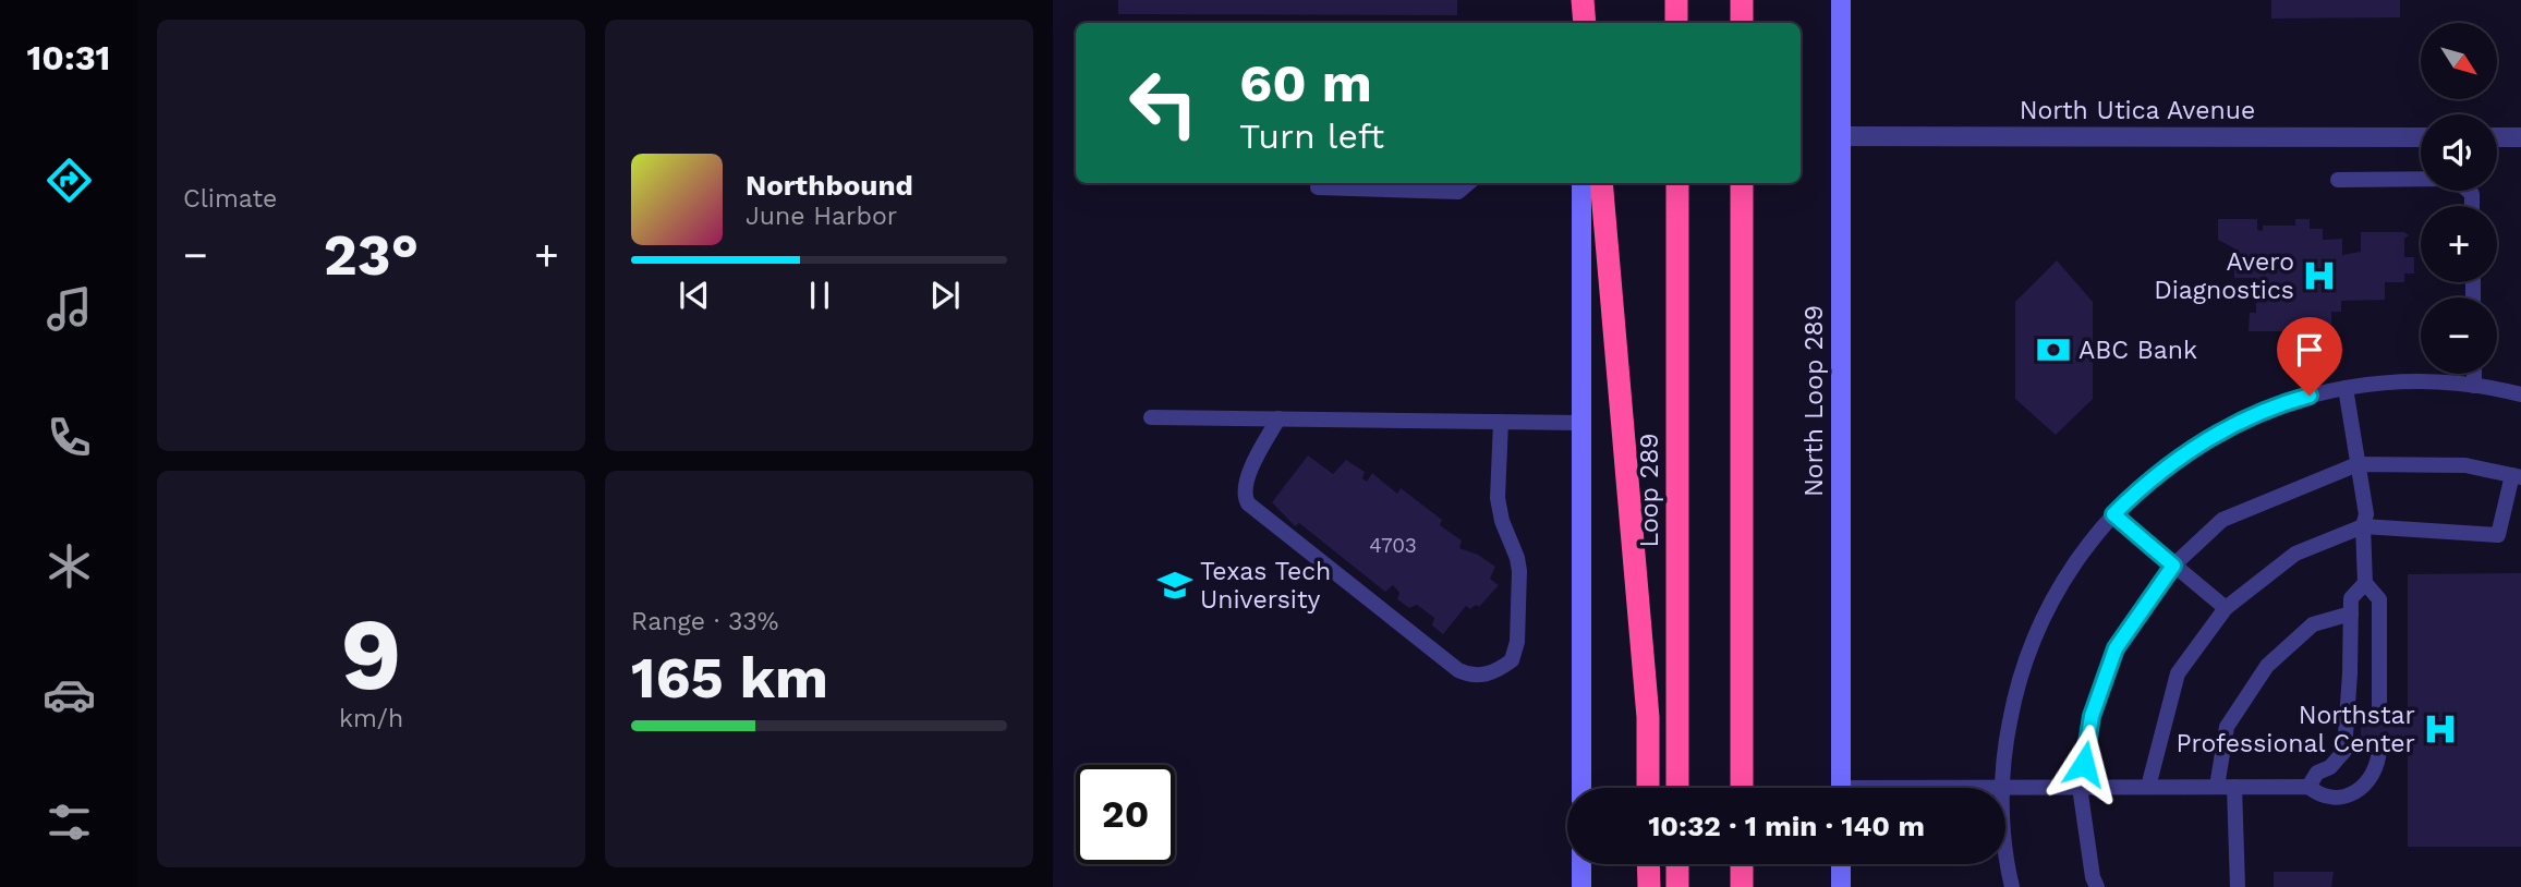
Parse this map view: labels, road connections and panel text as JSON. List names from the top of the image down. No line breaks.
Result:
{"streets":{"highway":["Loop 289"],"main road":["North Loop 289"],"street":["North Utica Avenue"]},"crossings":[["North Utica Avenue","North Loop 289"]],"places":{"hospital":["Avero Diagnostics","Northstar Professional Center"],"bank":["ABC Bank"],"school or university":["Texas Tech University"]},"house_numbers":["4703"],"north":"bottom right","page":{"tabs":"10:31","tile":["Climate",["9","km/h"],["Range · 33%","165 km"]],"map_buttons":["+","−"],"turn":["60 m","Turn left"],"song":["Northbound","June Harbor"],"heat":["−","23°","+"],"limit":"20","trip":"10:32 · 1 min · 140 m"}}
